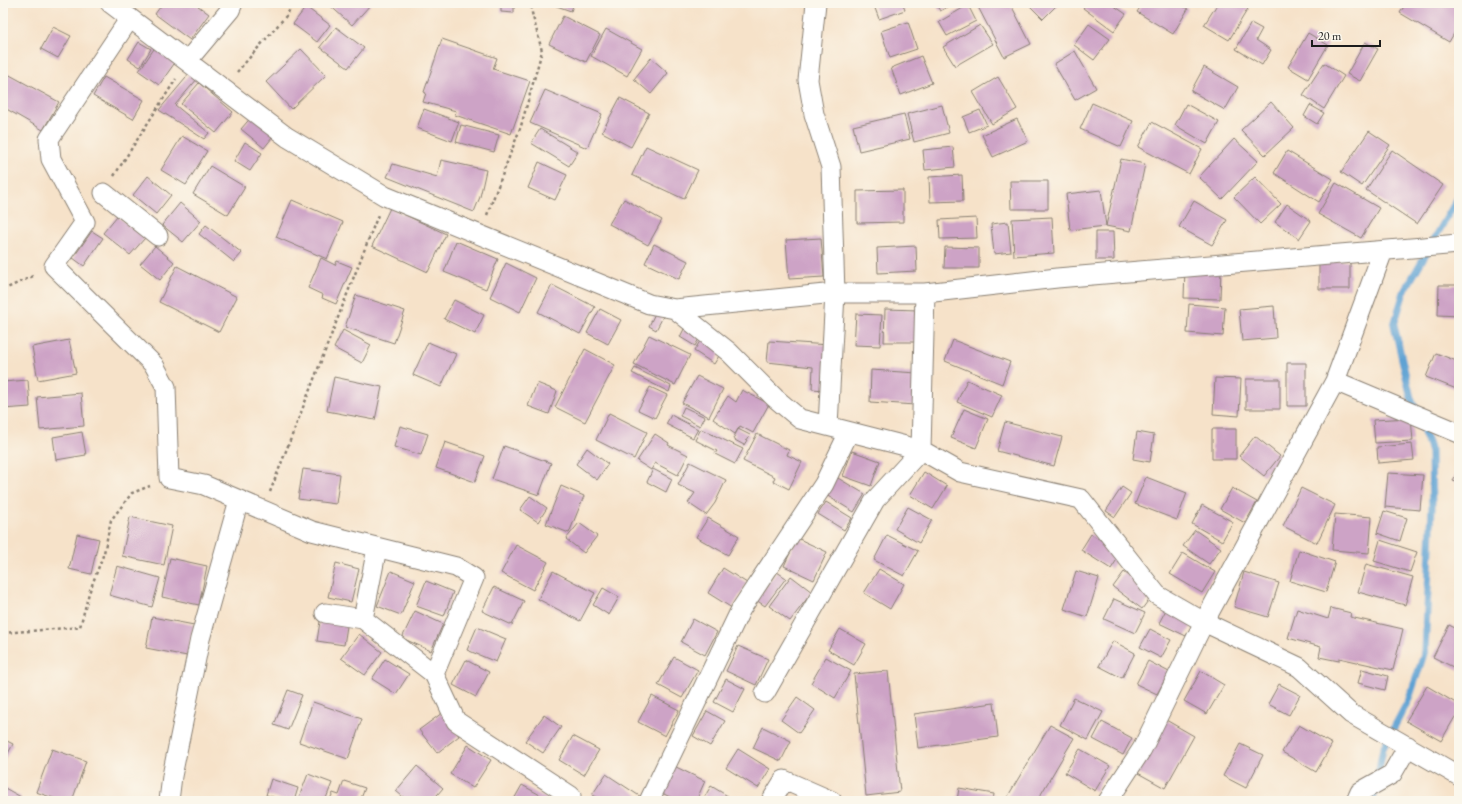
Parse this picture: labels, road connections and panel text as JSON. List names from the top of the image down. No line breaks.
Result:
{"scale_bar":"20 m"}
